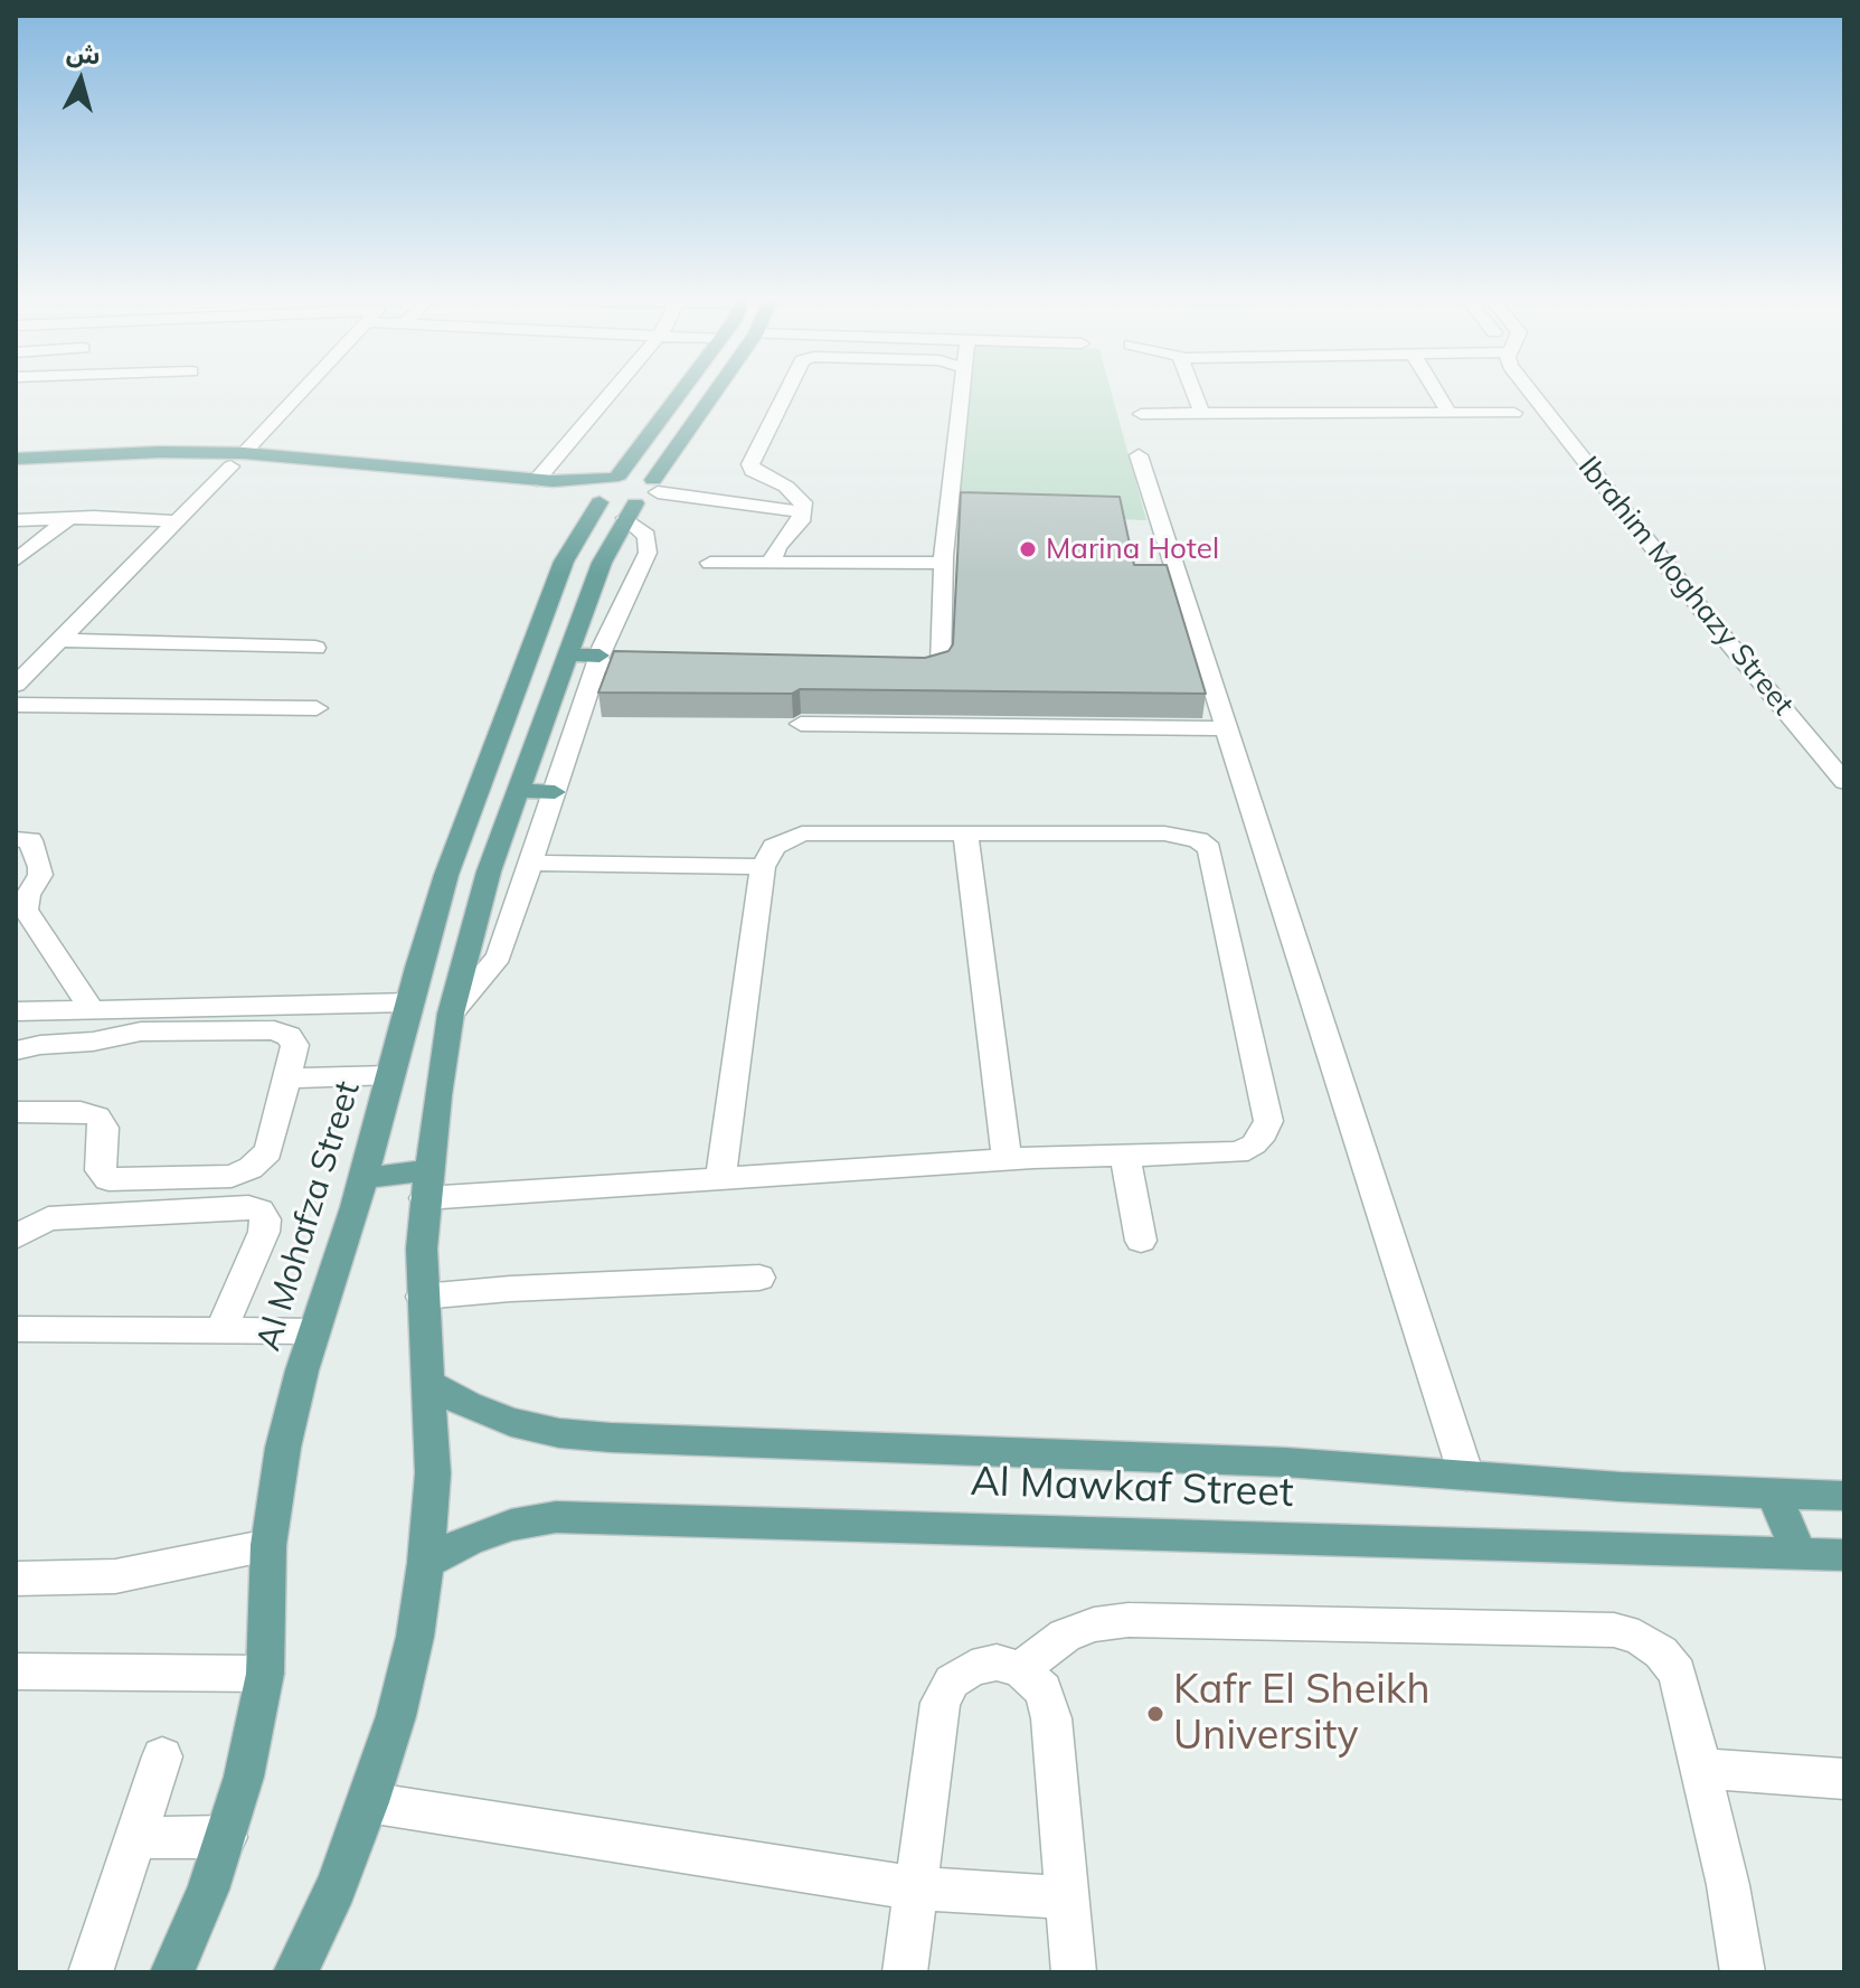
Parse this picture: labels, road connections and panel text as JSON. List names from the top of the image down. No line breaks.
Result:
{"streets":{"main road":["Al Mohafza Street","Al Mawkaf Street"],"street":["Ibrahim Moghazy Street"]},"crossings":[["Al Mohafza Street","Al Mawkaf Street"]],"places":["Marina Hotel","Kafr El Sheikh University"],"north":"top"}
